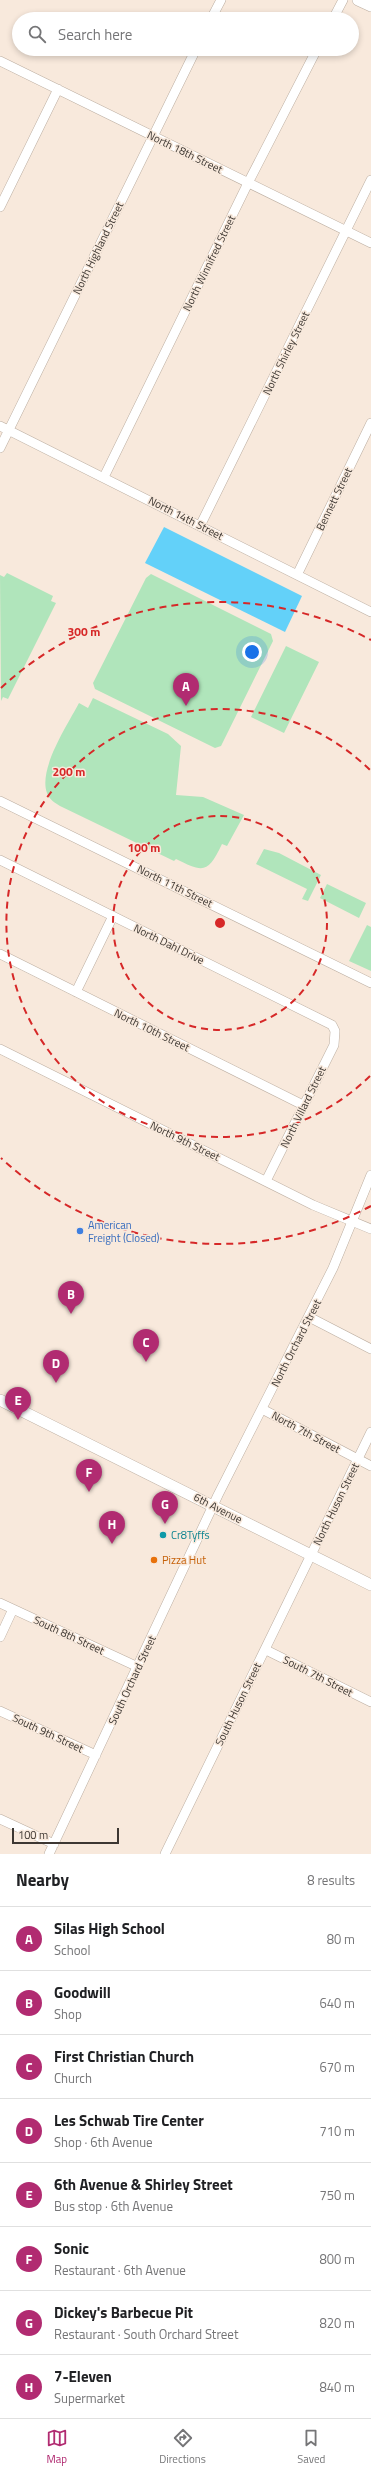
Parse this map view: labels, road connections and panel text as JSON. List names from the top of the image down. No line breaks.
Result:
{"streets":{"main road":["6th Avenue"],"street":["North 18th Street","North Highland Street","North Winnifred Street","North Shirley Street","Bennett Street","North 14th Street","North 11th Street","North Dahl Drive","North 10th Street","North Villard Street","North 9th Street","North Orchard Street","North 7th Street","North Huson Street","South 8th Street","South 7th Street","South Orchard Street","South Huson Street","South 9th Street"]},"crossings":[["North 18th Street","North Highland Street"],["North 18th Street","North Winnifred Street"],["North 18th Street","North Shirley Street"],["North Highland Street","North 14th Street"],["North Winnifred Street","North 14th Street"],["North Shirley Street","North 14th Street"],["Bennett Street","North 14th Street"],["North Dahl Drive","North Villard Street"],["North 10th Street","North Villard Street"],["North Villard Street","North 9th Street"],["North 9th Street","North Orchard Street"],["North Orchard Street","North 7th Street"],["North Orchard Street","6th Avenue"],["North Orchard Street","South Orchard Street"],["North 7th Street","North Huson Street"],["North Huson Street","6th Avenue"],["North Huson Street","South Huson Street"],["6th Avenue","South Orchard Street"],["6th Avenue","South Huson Street"],["South 8th Street","South Orchard Street"],["South 7th Street","South Huson Street"],["South Orchard Street","South 9th Street"]],"places":["American Freight (Closed)","Cr8Tyffs","Pizza Hut"],"scale_bar":"100 m","page":{"search":"Search here","pins":["A","B","C","D","E","F","G","H"],"scale":"100 m","heading":["Nearby","8 results"],"list":[{"mark":"A","name":"Silas High School","note":"School","value":"80 m"},{"mark":"B","name":"Goodwill","note":"Shop","value":"640 m"},{"mark":"C","name":"First Christian Church","note":"Church","value":"670 m"},{"mark":"D","name":"Les Schwab Tire Center","note":"Shop · 6th Avenue","value":"710 m"},{"mark":"E","name":"6th Avenue & Shirley Street","note":"Bus stop · 6th Avenue","value":"750 m"},{"mark":"F","name":"Sonic","note":"Restaurant · 6th Avenue","value":"800 m"},{"mark":"G","name":"Dickey's Barbecue Pit","note":"Restaurant · South Orchard Street","value":"820 m"},{"mark":"H","name":"7-Eleven","note":"Supermarket","value":"840 m"}],"nav":["Map","Directions","Saved"]},"rings":["300 m","200 m","100 m"]}
